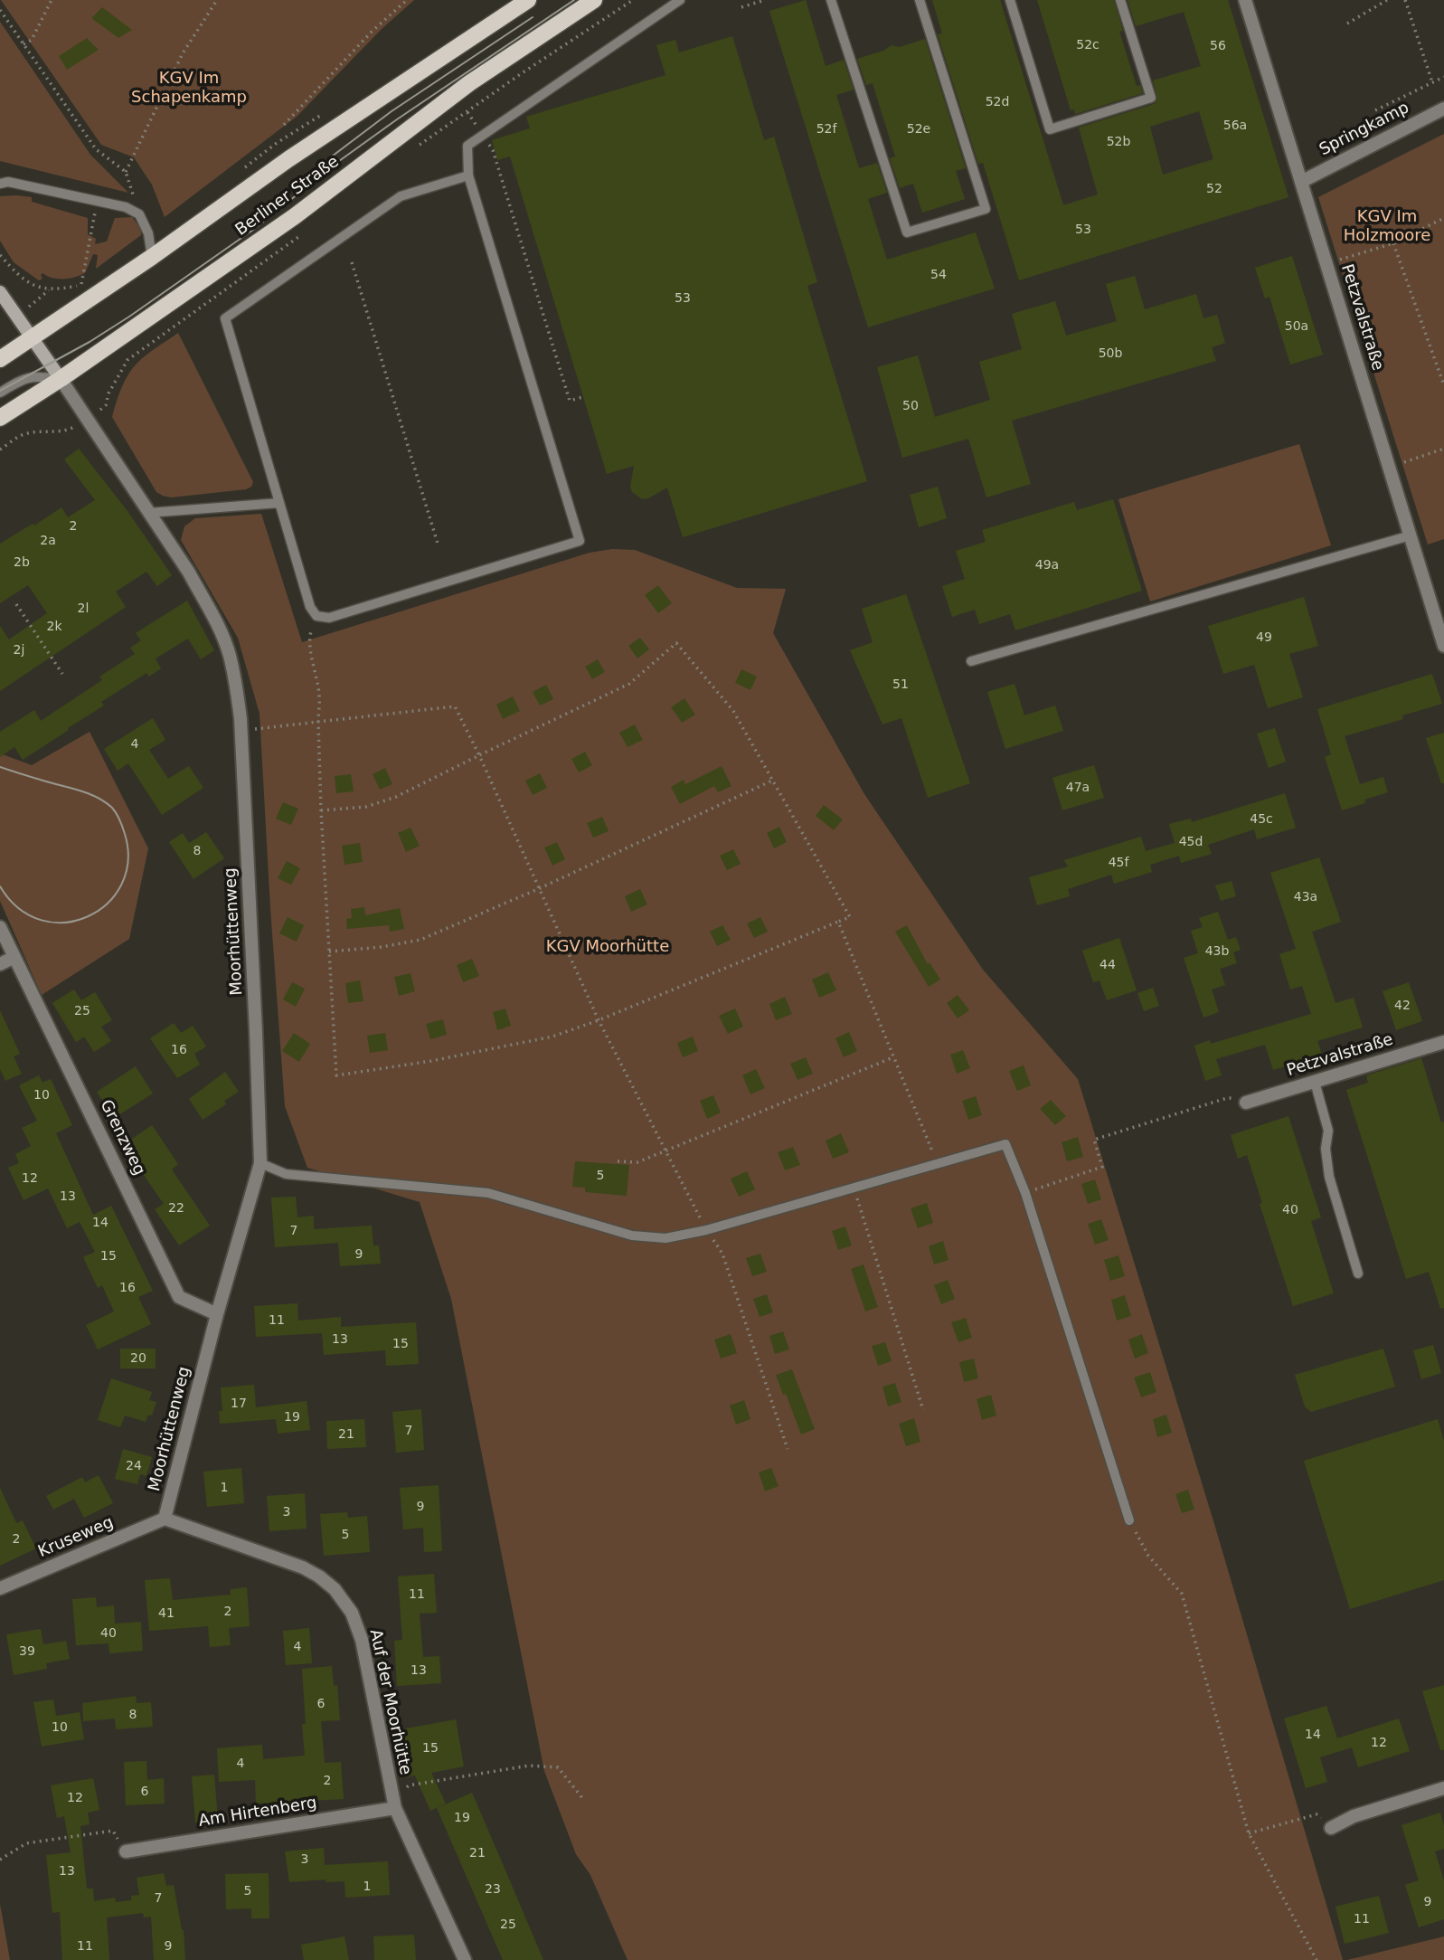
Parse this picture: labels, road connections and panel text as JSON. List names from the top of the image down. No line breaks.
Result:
{"streets":{"main road":["Berliner Straße"],"street":["Springkamp","Petzvalstraße","Moorhüttenweg","Grenzweg","Kruseweg","Auf der Moorhütte","Am Hirtenberg"]},"crossings":[["Springkamp","Petzvalstraße"],["Berliner Straße","Moorhüttenweg"],["Moorhüttenweg","Grenzweg"],["Moorhüttenweg","Kruseweg"],["Moorhüttenweg","Auf der Moorhütte"],["Kruseweg","Auf der Moorhütte"],["Auf der Moorhütte","Am Hirtenberg"]],"parks":["KGV Im Schapenkamp","KGV Im Holzmoore","KGV Moorhütte"],"house_numbers":["52c","56","52d","56a","52f","52e","52b","52","53","54","53","50a","50b","50","2","2a","2b","49a","2l","2k","49","2j","51","4","47a","45c","45d","8","45f","43a","43b","44","42","25","16","10","5","12","13","22","40","14","7","9","15","16","11","13","15","20","17","19","7","21","24","1","9","3","5","2","11","2","41","40","4","39","13","6","8","10","14","12","15","4","2","6","12","19","21","3","13","1","23","5","7","9","11","25","11","9"]}
